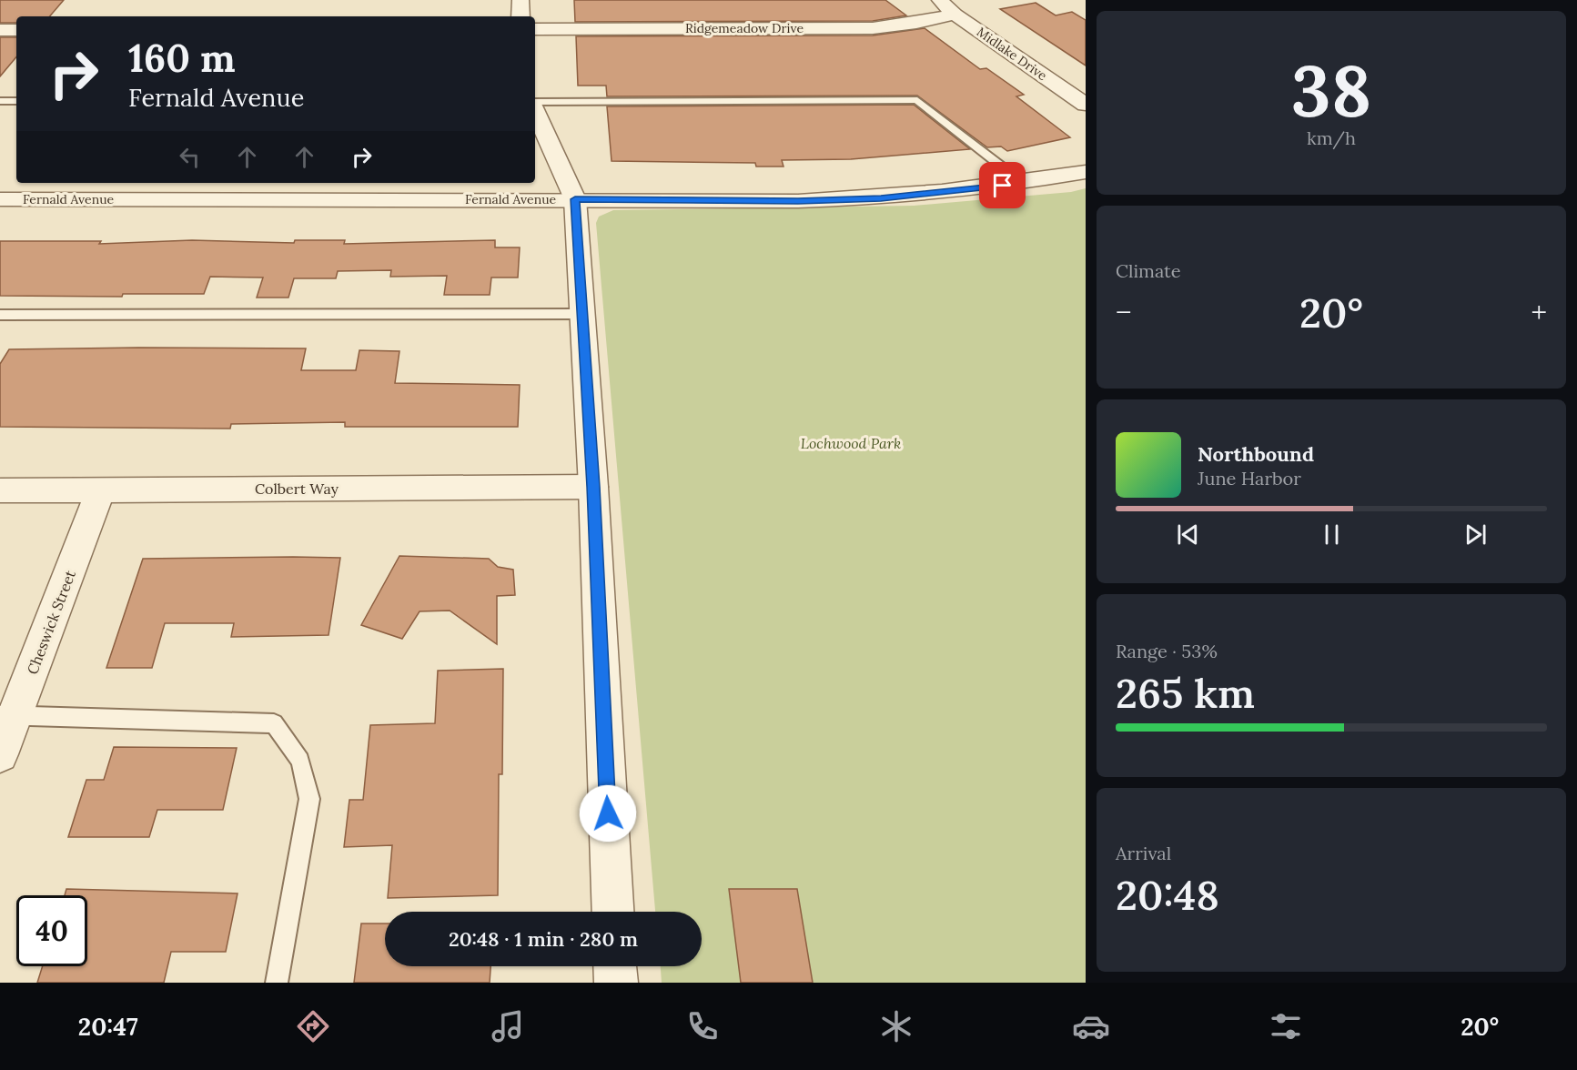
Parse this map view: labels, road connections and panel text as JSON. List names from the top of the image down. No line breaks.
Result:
{"streets":{"street":["Ridgemeadow Drive","Midlake Drive","Fernald Avenue","Colbert Way","Cheswick Street"]},"crossings":[["Ridgemeadow Drive","Midlake Drive"],["Colbert Way","Cheswick Street"]],"parks":["Lochwood Park"],"page":{"tile":[["38","km/h"],"Climate",["Range · 53%","265 km"],["Arrival","20:48"]],"turn":["160 m","Fernald Avenue"],"heat":["−","20°","+"],"song":["Northbound","June Harbor"],"limit":"40","trip":"20:48 · 1 min · 280 m","tabs":["20:47","20°"]}}
